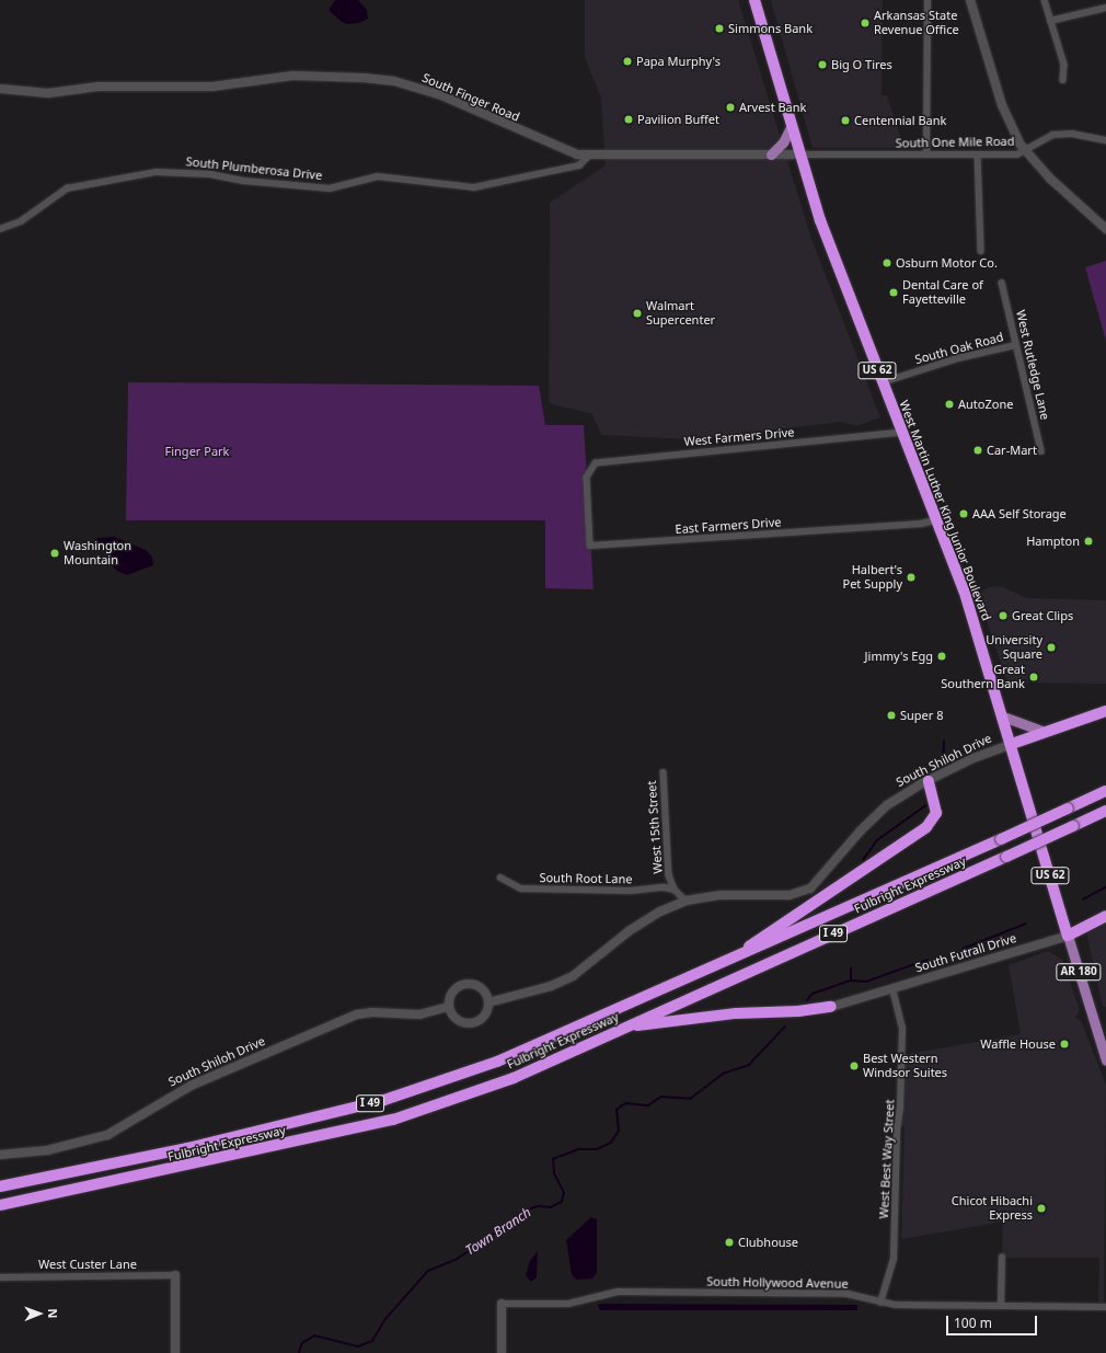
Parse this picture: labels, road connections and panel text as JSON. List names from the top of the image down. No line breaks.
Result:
{"streets":{"highway":["US 62","West Martin Luther King Junior Boulevard","South Shiloh Drive","Fulbright Expressway","I 49","South Futrall Drive"],"main road":["AR 180"],"street":["South Finger Road","South One Mile Road","South Plumberosa Drive","South Oak Road","West Rutledge Lane","West Farmers Drive","East Farmers Drive","West 15th Street","South Root Lane","West Best Way Street","West Custer Lane","South Hollywood Avenue"]},"crossings":[["South Finger Road","South One Mile Road"],["South Finger Road","South Plumberosa Drive"],["South Finger Road","West Martin Luther King Junior Boulevard"],["South One Mile Road","West Martin Luther King Junior Boulevard"],["South Oak Road","West Rutledge Lane"],["South Oak Road","West Martin Luther King Junior Boulevard"],["West Farmers Drive","West Martin Luther King Junior Boulevard"],["West Farmers Drive","East Farmers Drive"],["West Martin Luther King Junior Boulevard","East Farmers Drive"],["West Martin Luther King Junior Boulevard","South Shiloh Drive"],["West Martin Luther King Junior Boulevard","South Futrall Drive"],["South Shiloh Drive","West 15th Street"],["West 15th Street","South Root Lane"],["South Futrall Drive","West Best Way Street"],["West Best Way Street","South Hollywood Avenue"]],"water":["Town Branch"],"parks":["Finger Park"],"places":["Arkansas State Revenue Office","Simmons Bank","Papa Murphy's","Big O Tires","Arvest Bank","Pavilion Buffet","Centennial Bank","Osburn Motor Co.","Dental Care of Fayetteville","Walmart Supercenter","AutoZone","Car-Mart","AAA Self Storage","Hampton","Washington Mountain","Halbert's Pet Supply","Great Clips","University Square","Jimmy's Egg","Great Southern Bank","Super 8","Waffle House","Best Western Windsor Suites","Chicot Hibachi Express","Clubhouse"],"scale_bar":"100 m","north":"right"}
